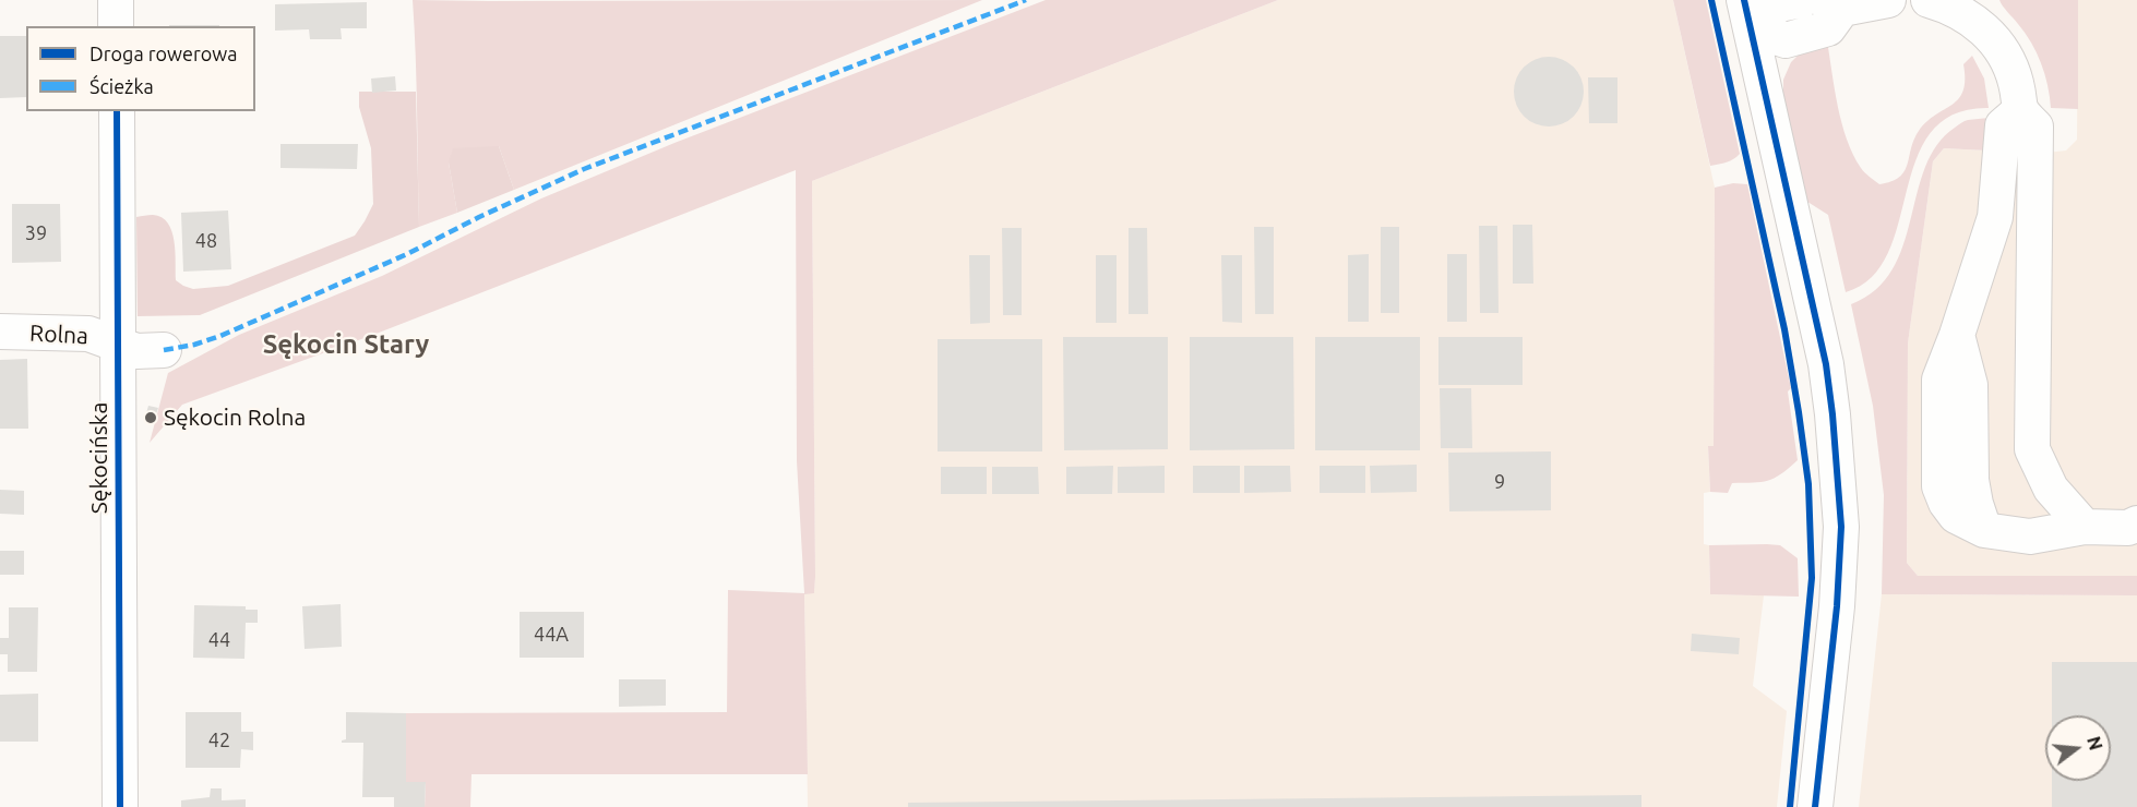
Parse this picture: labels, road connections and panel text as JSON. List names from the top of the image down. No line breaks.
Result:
{"streets":{"street":["Rolna","Sękocińska"]},"crossings":[["Rolna","Sękocińska"]],"districts":["Sękocin Stary"],"places":["Sękocin Rolna"],"house_numbers":["39","48","9","44A","44","42"],"legend":["Droga rowerowa","Ścieżka"],"north":"right"}
